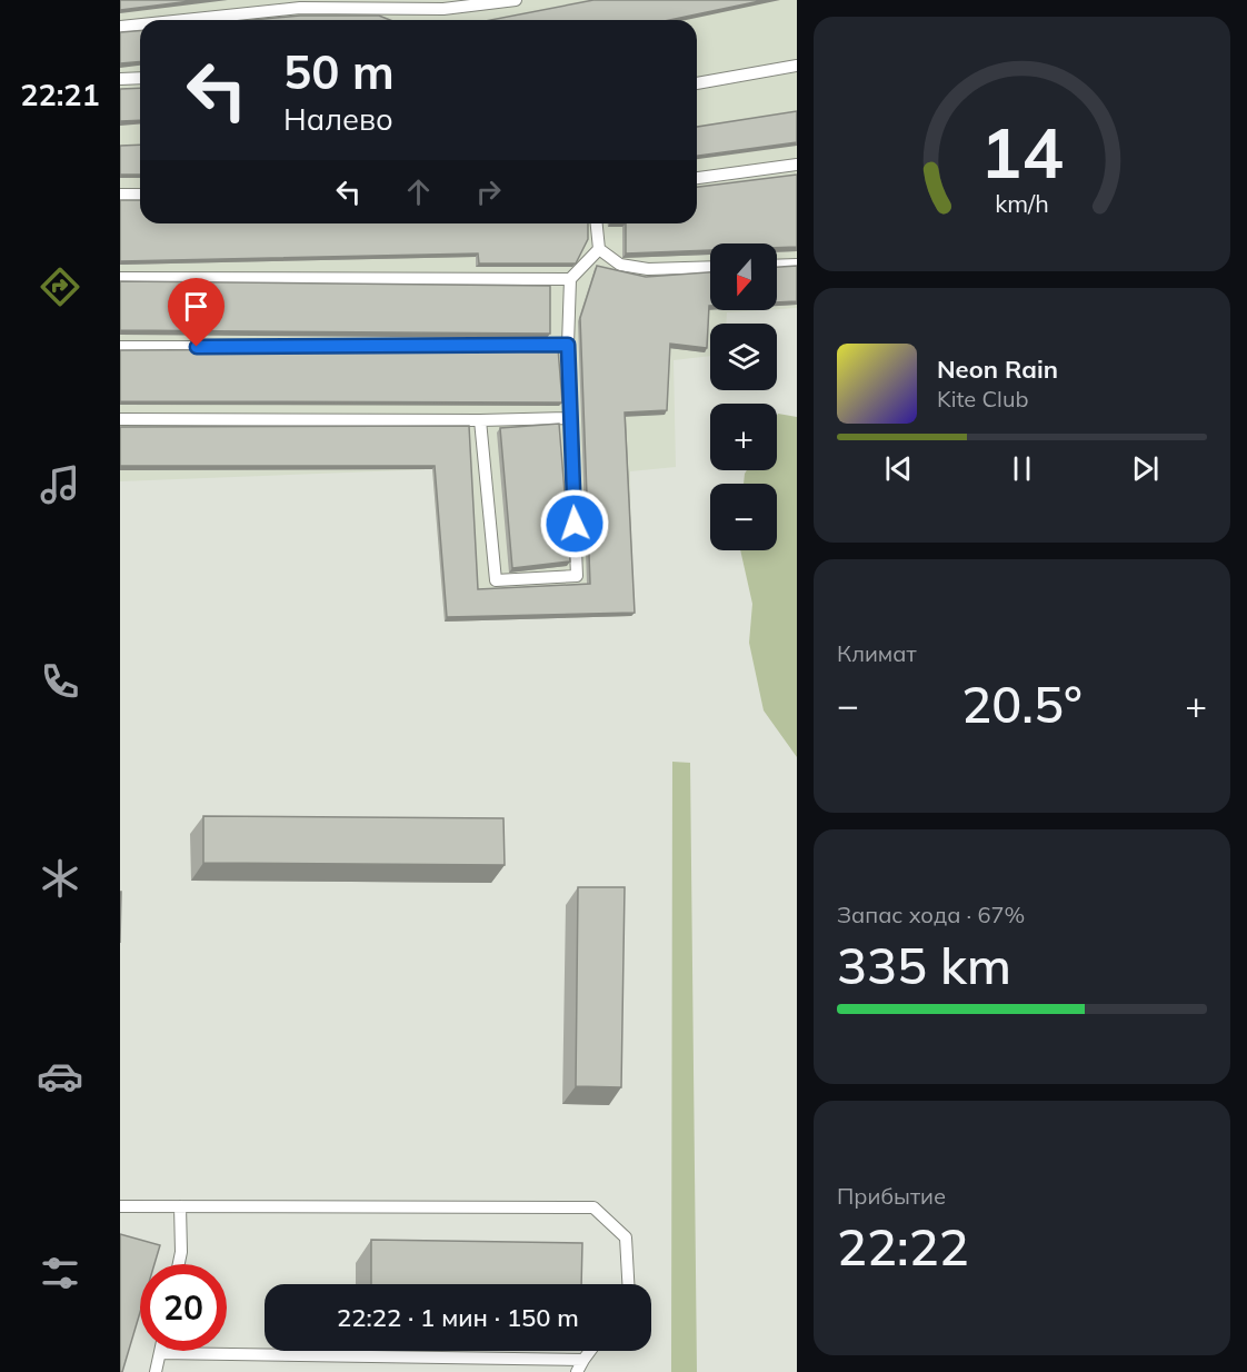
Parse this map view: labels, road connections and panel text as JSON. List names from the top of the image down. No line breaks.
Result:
{"north":"bottom","page":{"tabs":"22:21","turn":["50 m","Налево"],"map_buttons":["+","−"],"song":["Neon Rain","Kite Club"],"tile":["Климат",["Запас хода · 67%","335 km"],["Прибытие","22:22"]],"heat":["−","20.5°","+"],"limit":"20","trip":"22:22 · 1 мин · 150 m","gauge":["14","km/h"]}}
